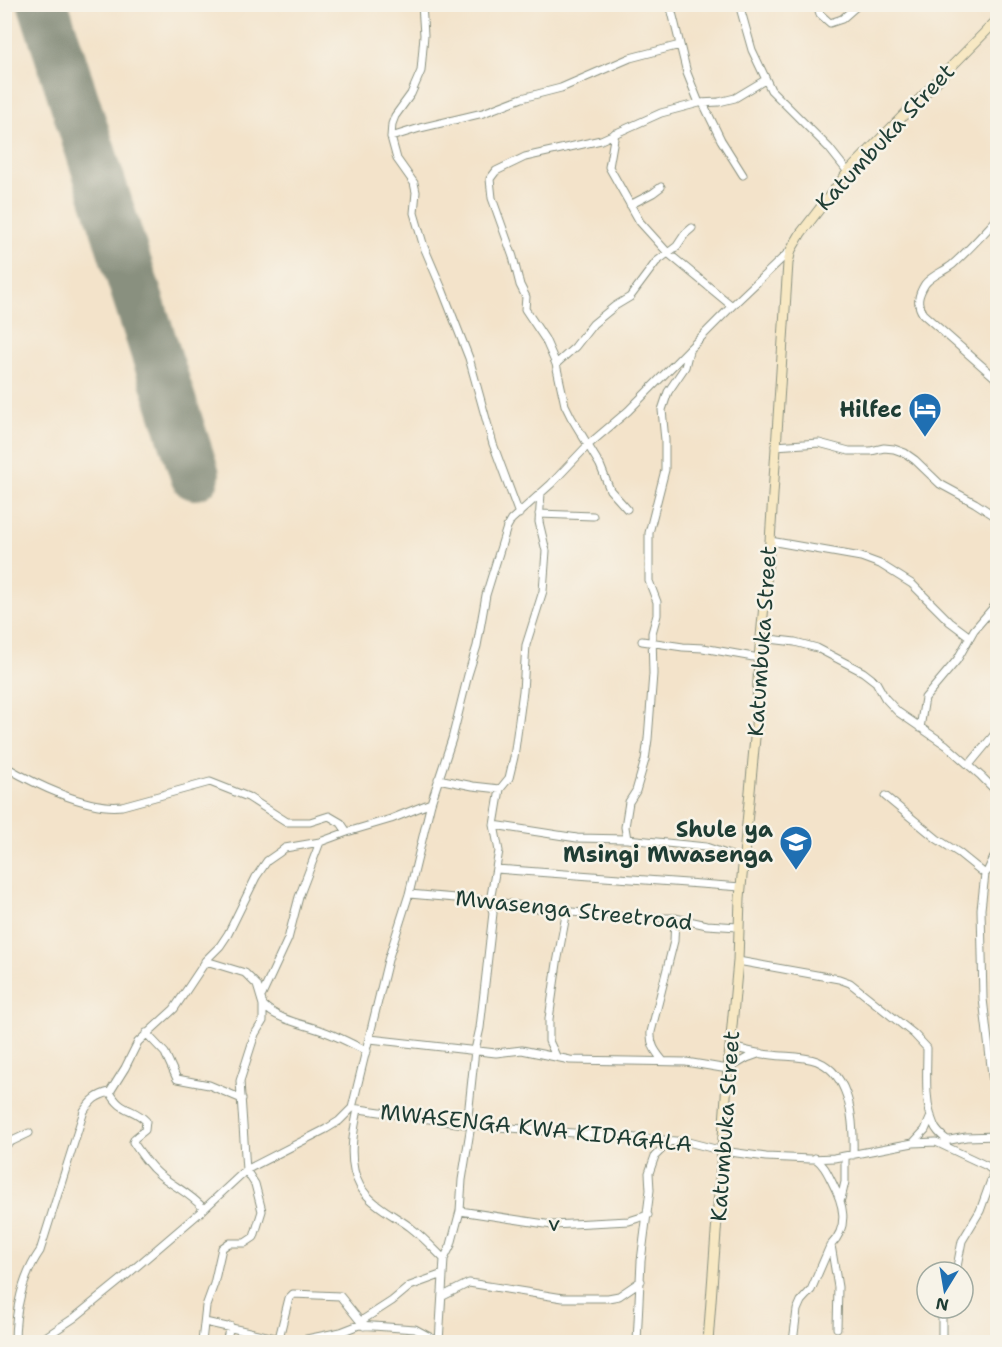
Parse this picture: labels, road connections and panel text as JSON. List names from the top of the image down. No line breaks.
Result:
{"streets":{"main road":["Katumbuka Street"],"street":["Mwasenga Streetroad","MWASENGA KWA KIDAGALA","v"]},"crossings":[["Katumbuka Street","Mwasenga Streetroad"],["Katumbuka Street","MWASENGA KWA KIDAGALA"]],"places":{"hotel":["Hilfec"],"school or university":["Shule ya Msingi Mwasenga"]},"north":"bottom"}
